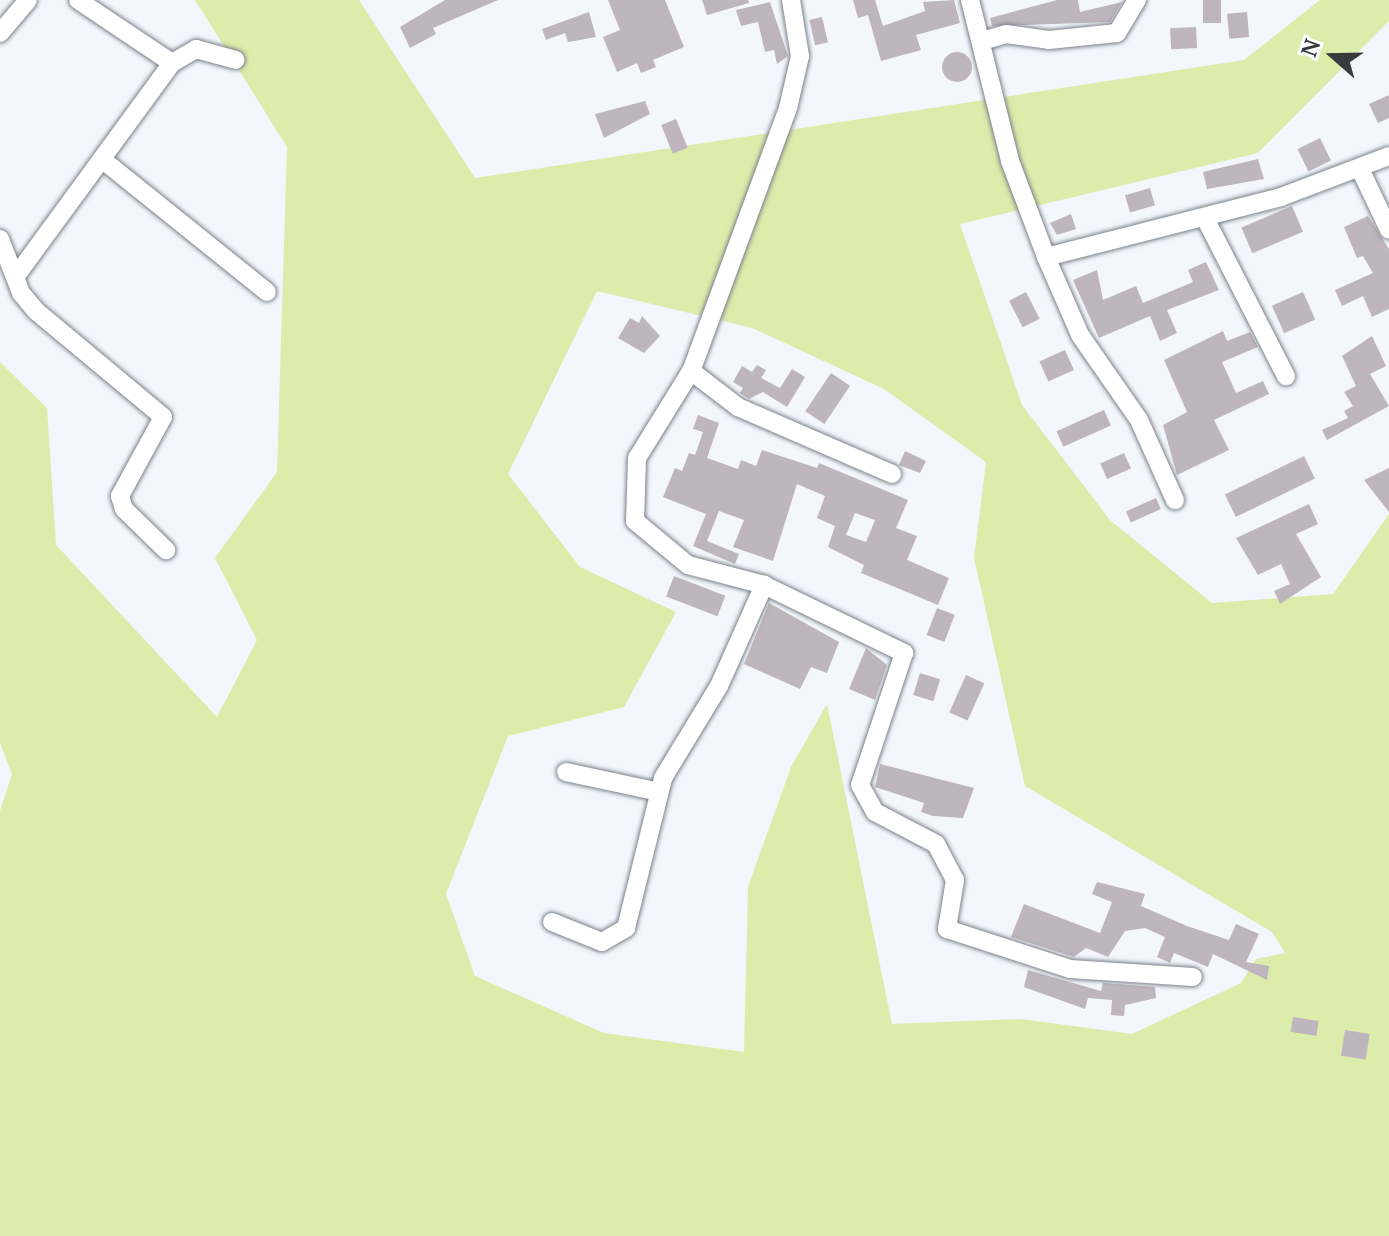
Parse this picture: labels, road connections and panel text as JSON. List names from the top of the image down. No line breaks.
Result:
{"north":"left"}
